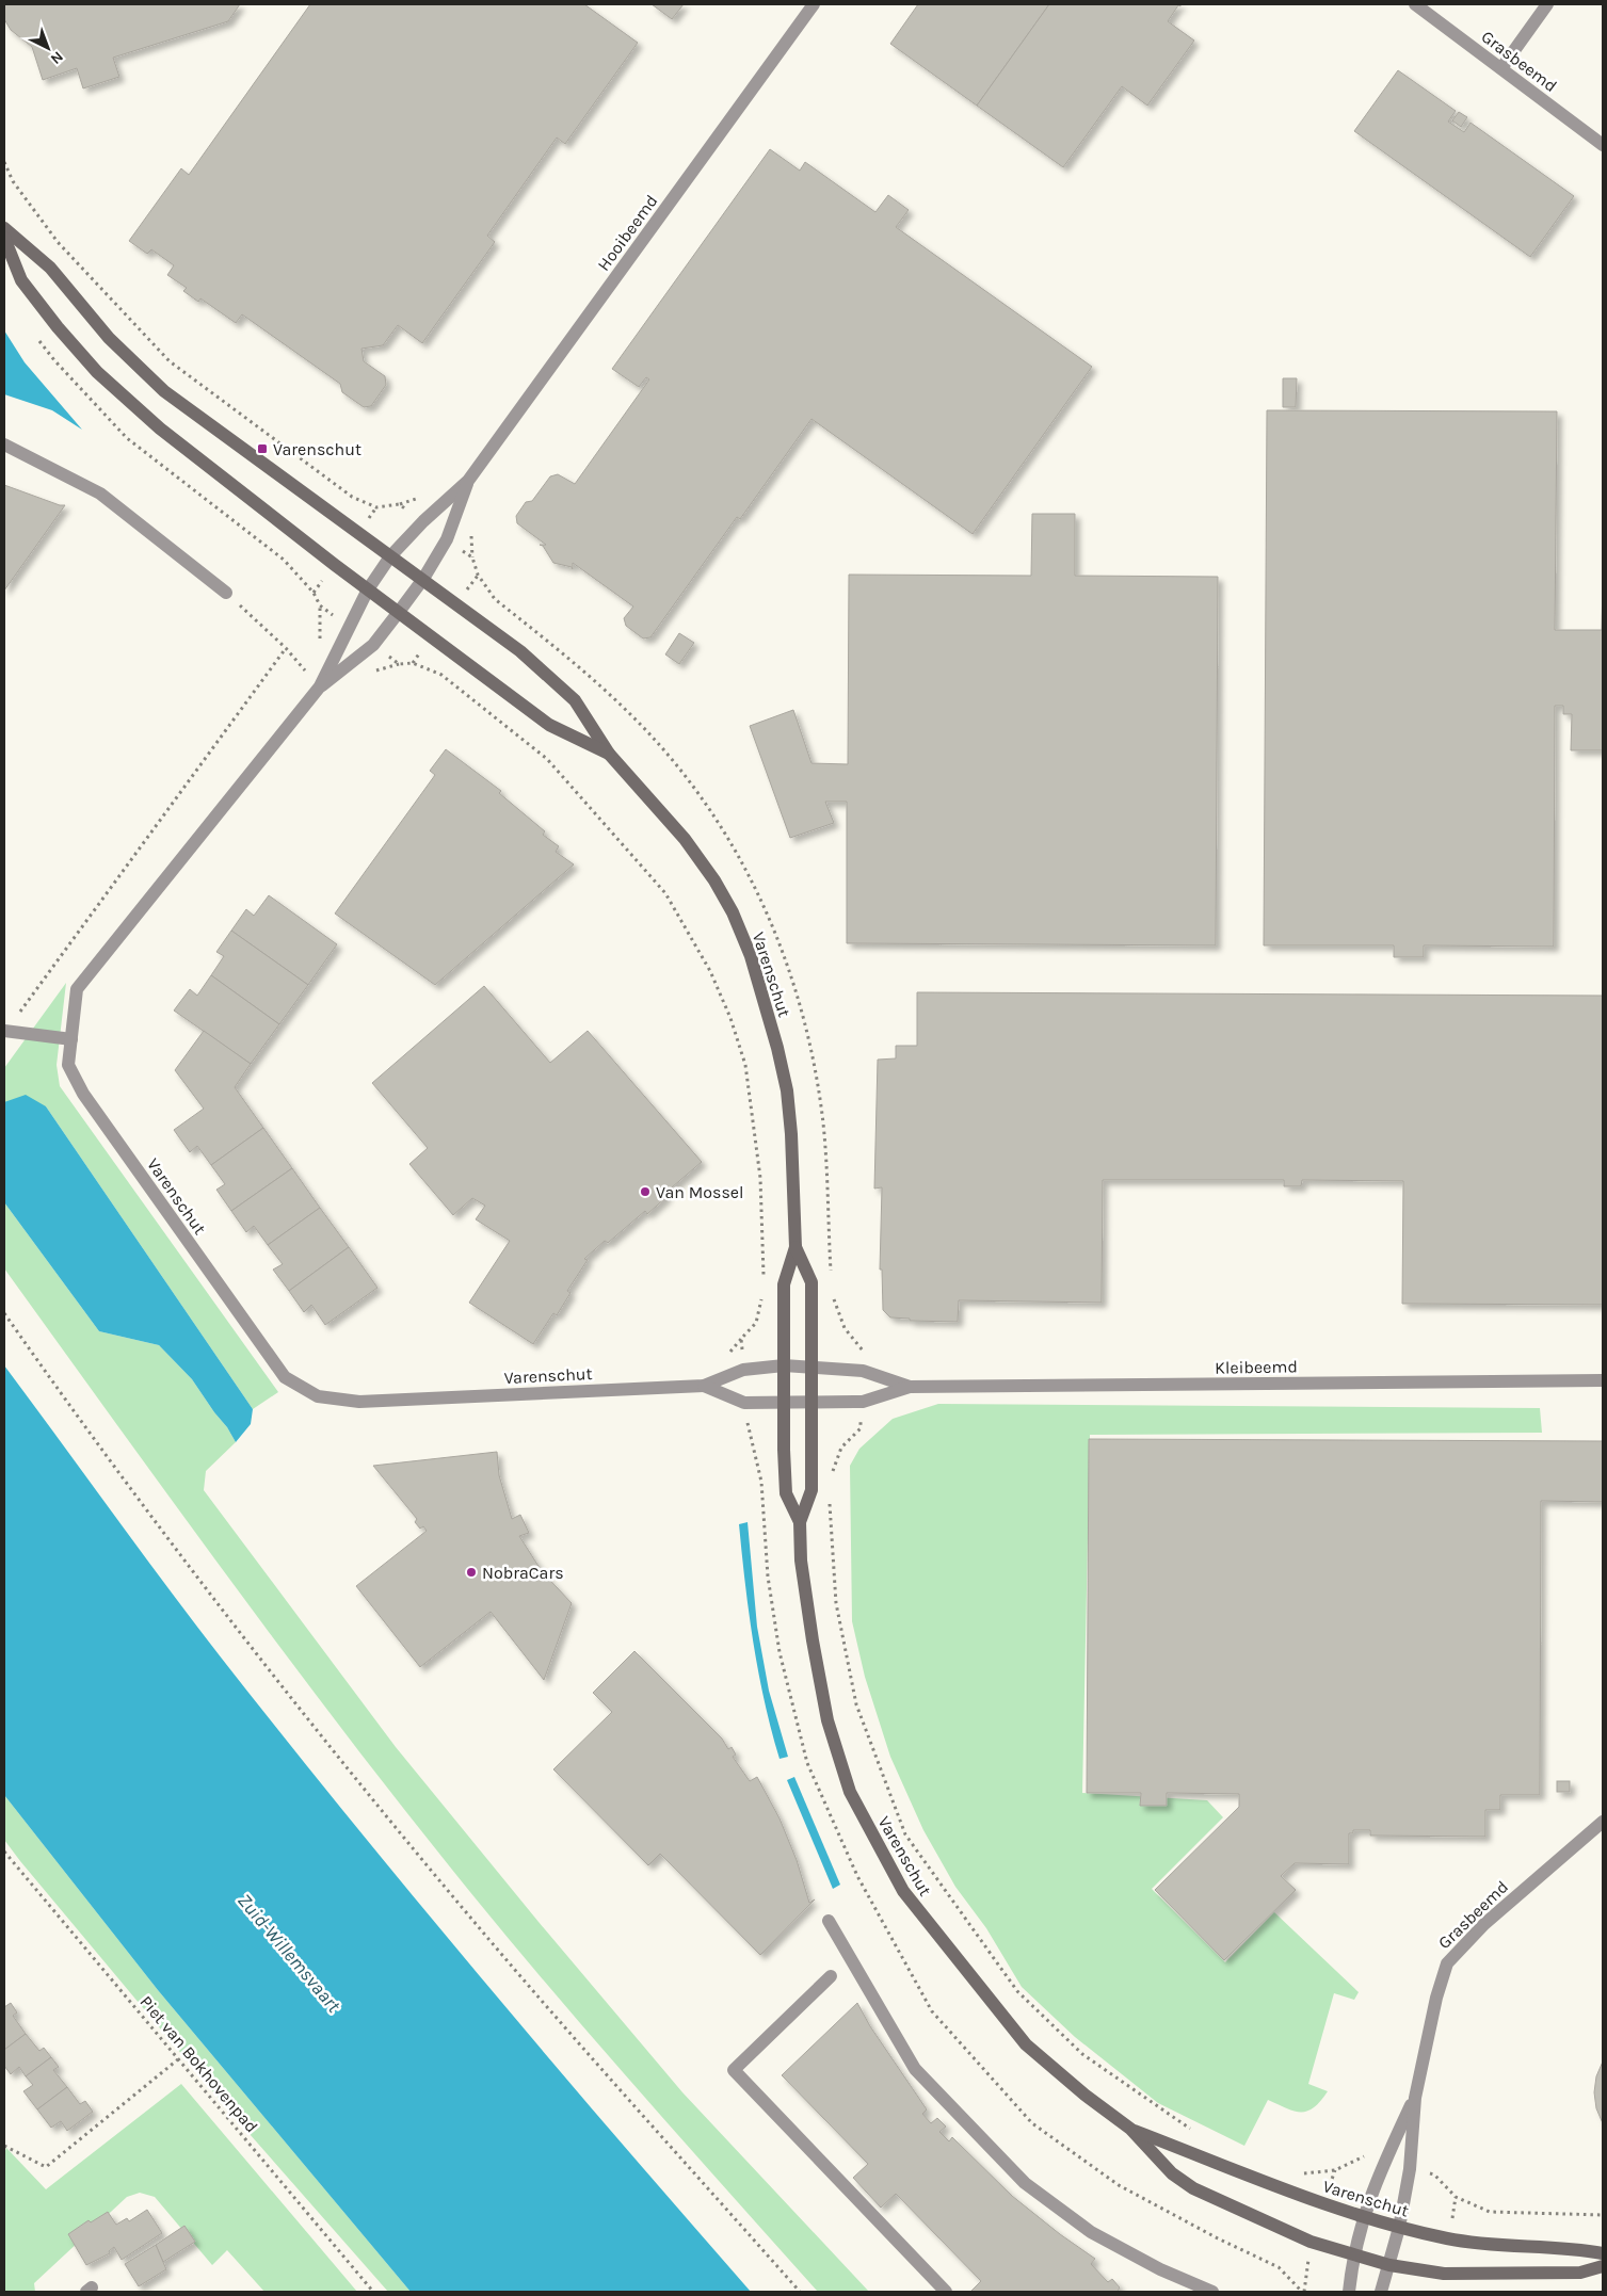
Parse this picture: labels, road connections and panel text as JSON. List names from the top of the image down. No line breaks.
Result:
{"streets":{"street":["Grasbeemd","Hooibeemd","Varenschut","Kleibeemd"],"path":["Piet van Bokhovenpad"]},"crossings":[["Grasbeemd","Varenschut"],["Hooibeemd","Varenschut"],["Varenschut","Kleibeemd"]],"water":["Zuid-Willemsvaart"],"places":{"transit":["Varenschut"],"other":["Van Mossel","NobraCars"]},"north":"bottom right"}
